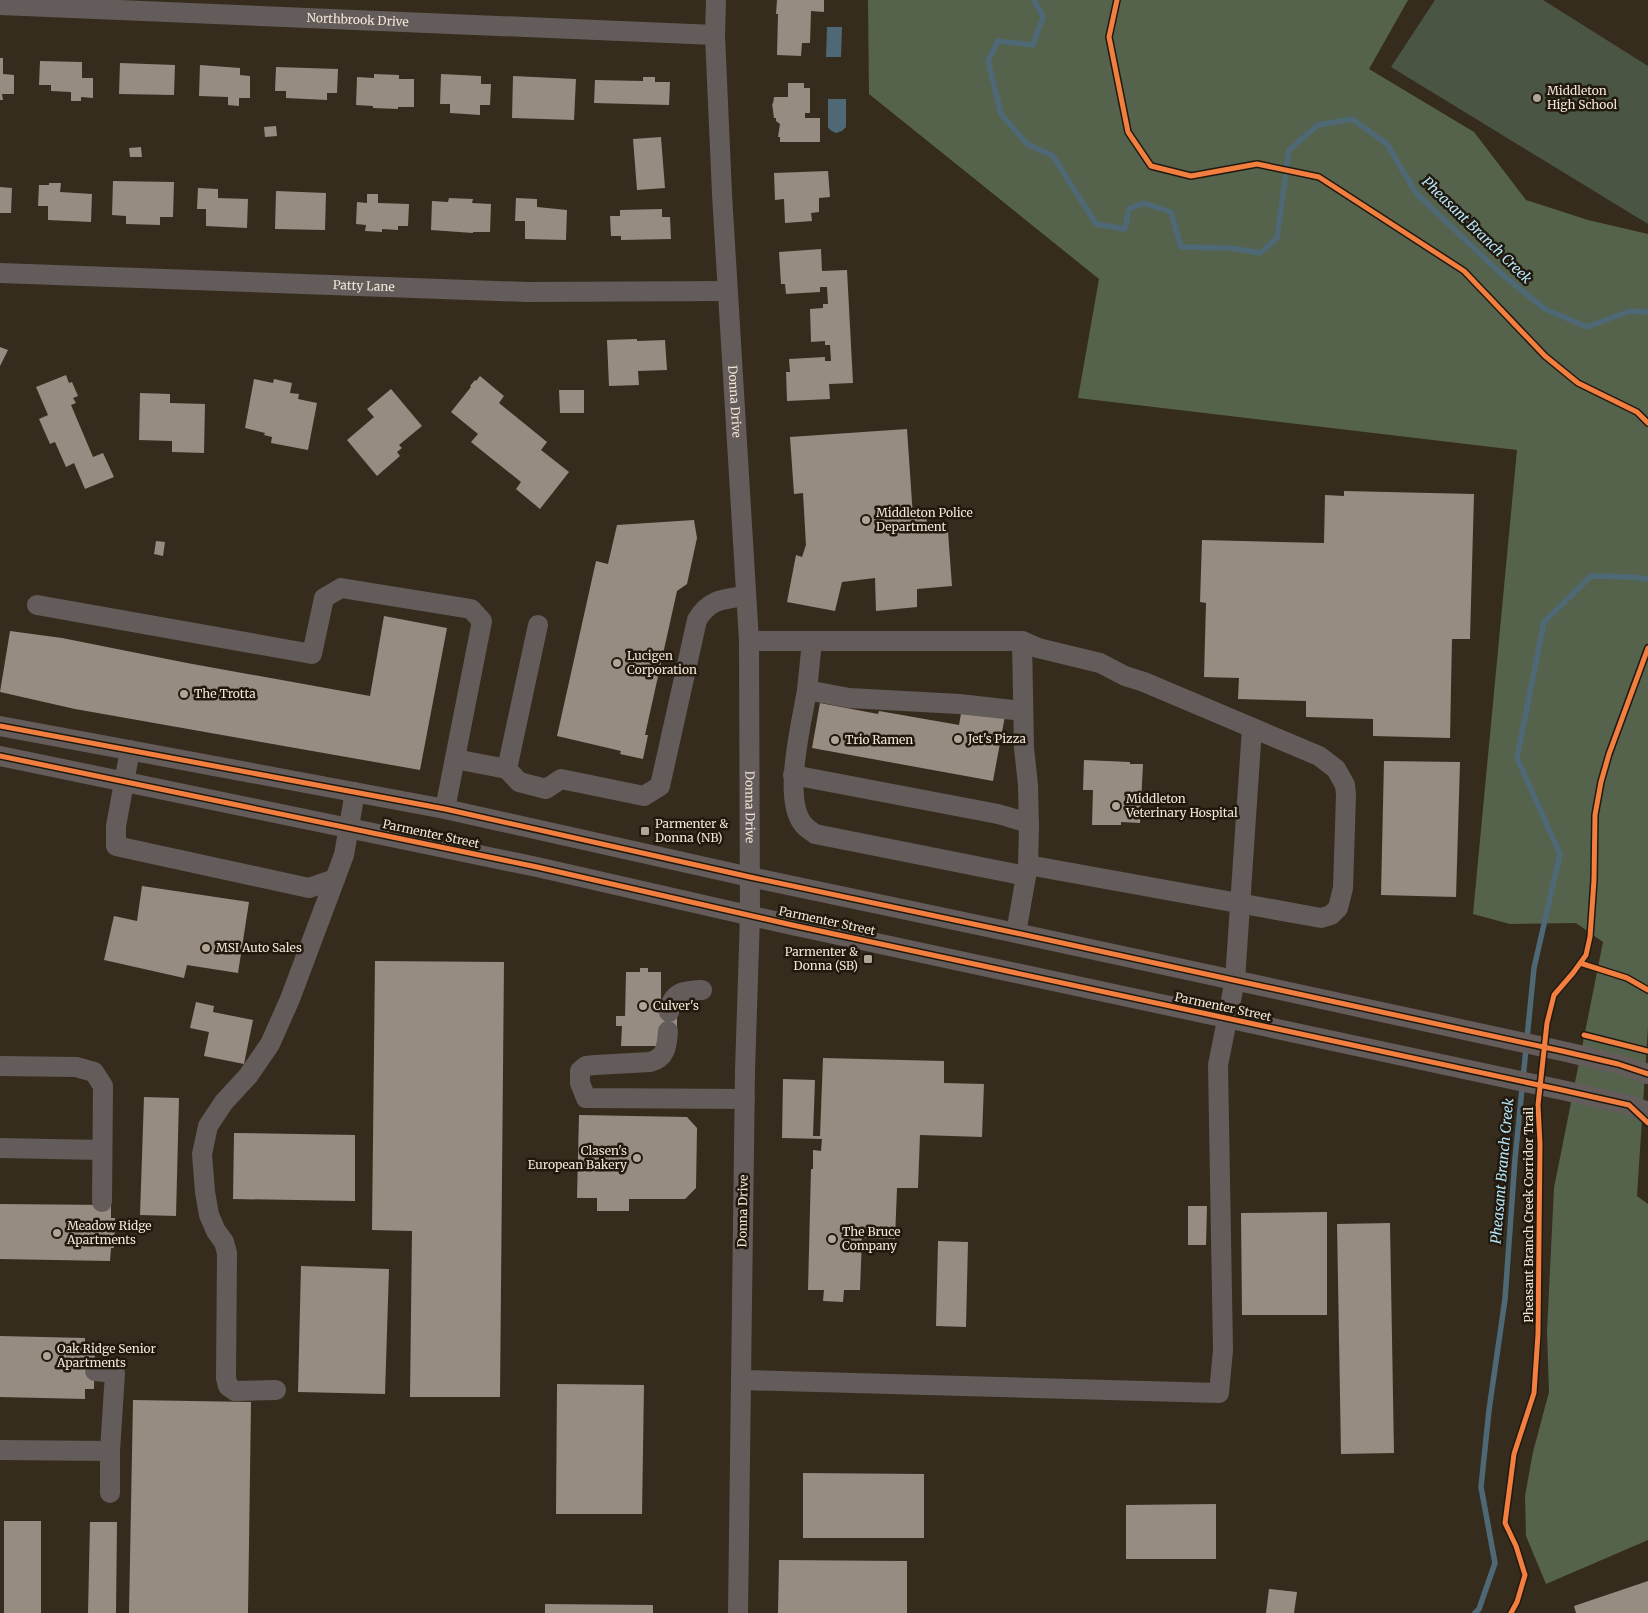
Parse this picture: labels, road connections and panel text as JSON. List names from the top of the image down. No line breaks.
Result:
{"streets":{"street":["Northbrook Drive","Patty Lane","Donna Drive","Parmenter Street"],"cycle path":["Pheasant Branch Creek Corridor Trail"]},"crossings":[["Northbrook Drive","Donna Drive"],["Patty Lane","Donna Drive"],["Donna Drive","Parmenter Street"]],"water":["Pheasant Branch Creek"],"places":{"other":["Middleton High School","Middleton Police Department","Lucigen Corporation","The Trotta","Jet's Pizza","Trio Ramen","Middleton Veterinary Hospital","MSI Auto Sales","Culver's","Clasen's European Bakery","Meadow Ridge Apartments","The Bruce Company","Oak Ridge Senior Apartments"],"transit":["Parmenter & Donna (NB)","Parmenter & Donna (SB)"]}}
